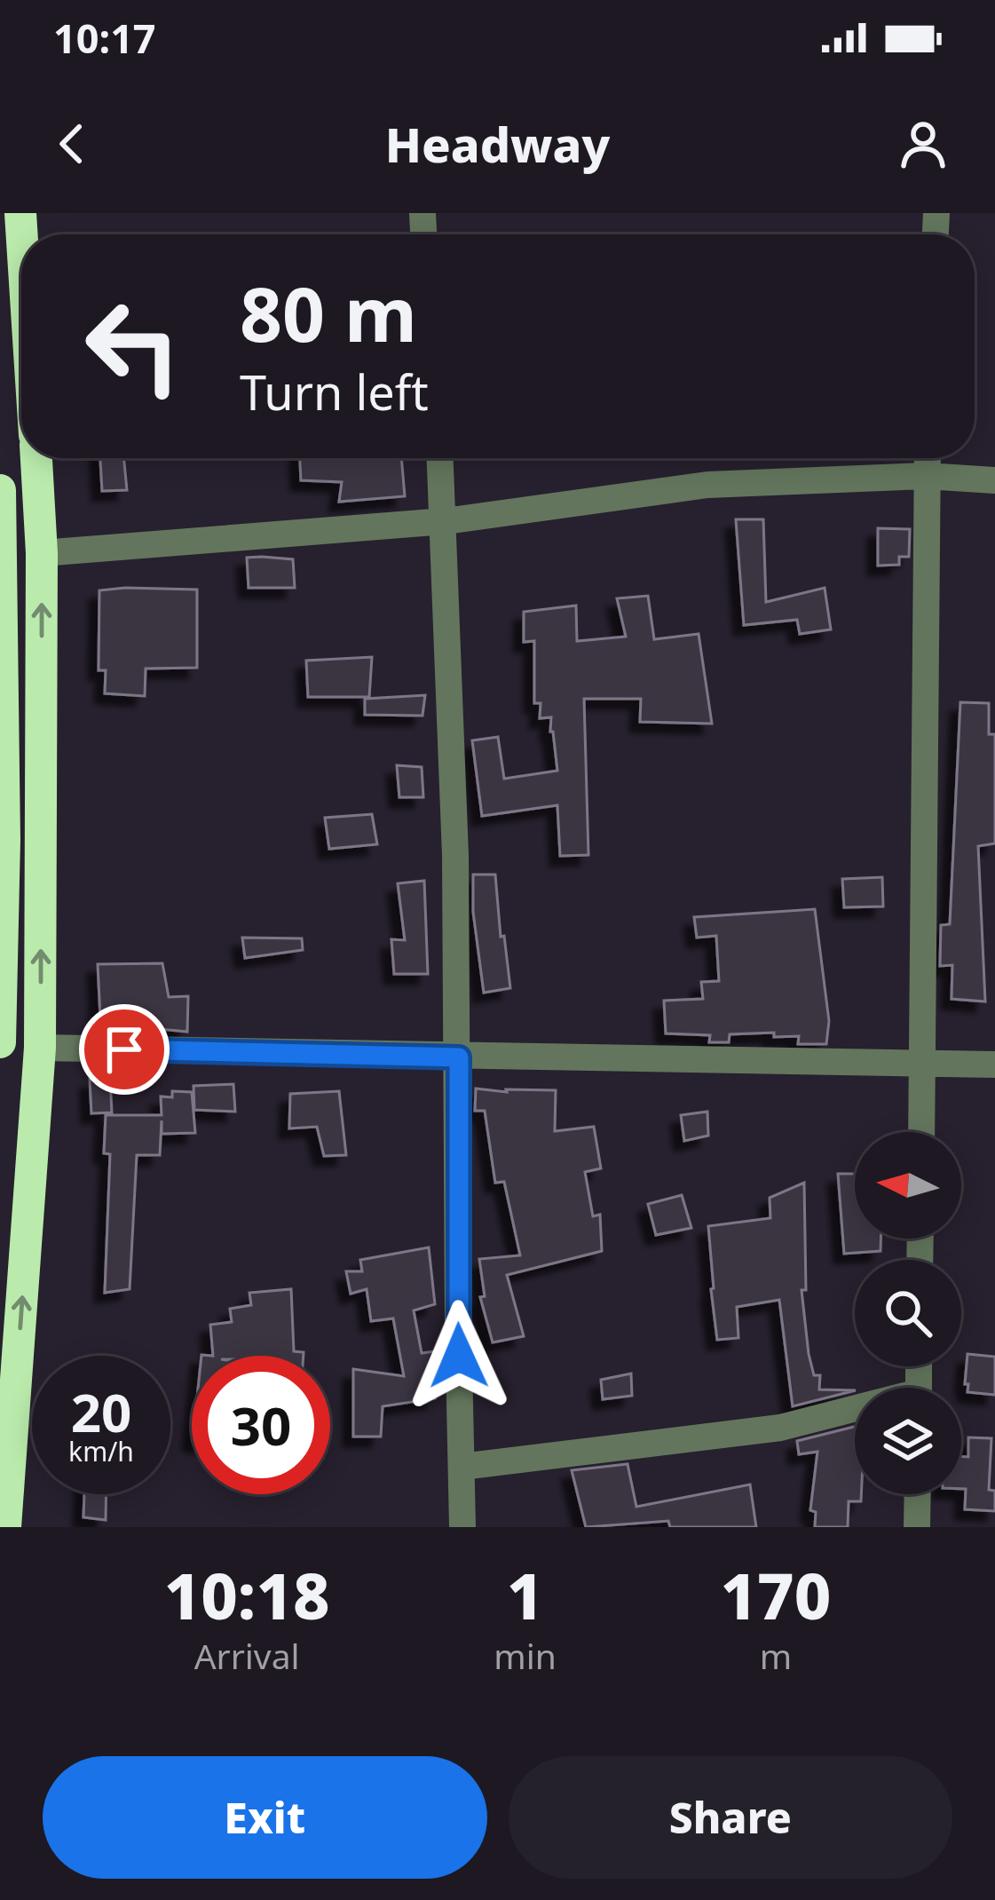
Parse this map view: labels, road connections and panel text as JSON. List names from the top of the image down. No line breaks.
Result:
{"north":"left","page":{"status":"10:17","header":"Headway","turn":["80 m","Turn left"],"speed":"20 km/h","limit":"30","eta":["10:18","Arrival","1","min","170","m"],"buttons":["Exit","Share"]}}
